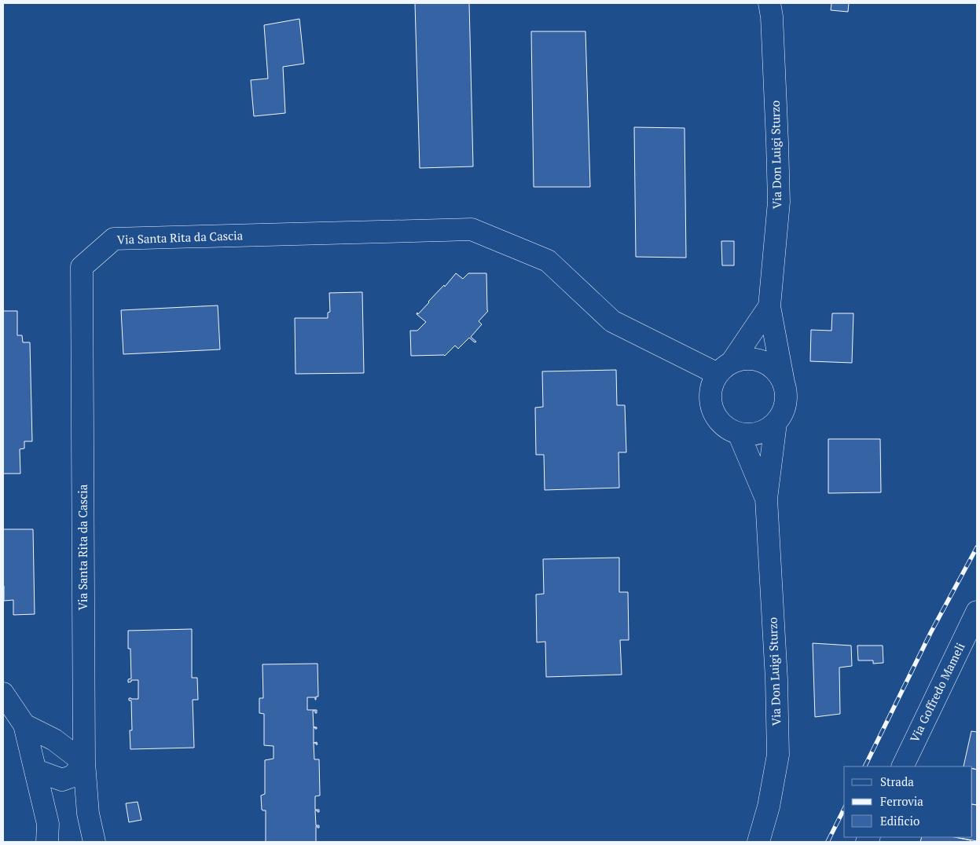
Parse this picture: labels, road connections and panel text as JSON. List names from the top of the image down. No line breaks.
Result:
{"streets":{"street":["Via Don Luigi Sturzo","Via Santa Rita da Cascia","Via Goffredo Mameli"]},"crossings":[["Via Don Luigi Sturzo","Via Santa Rita da Cascia"]],"legend":["Strada","Ferrovia","Edificio"]}
